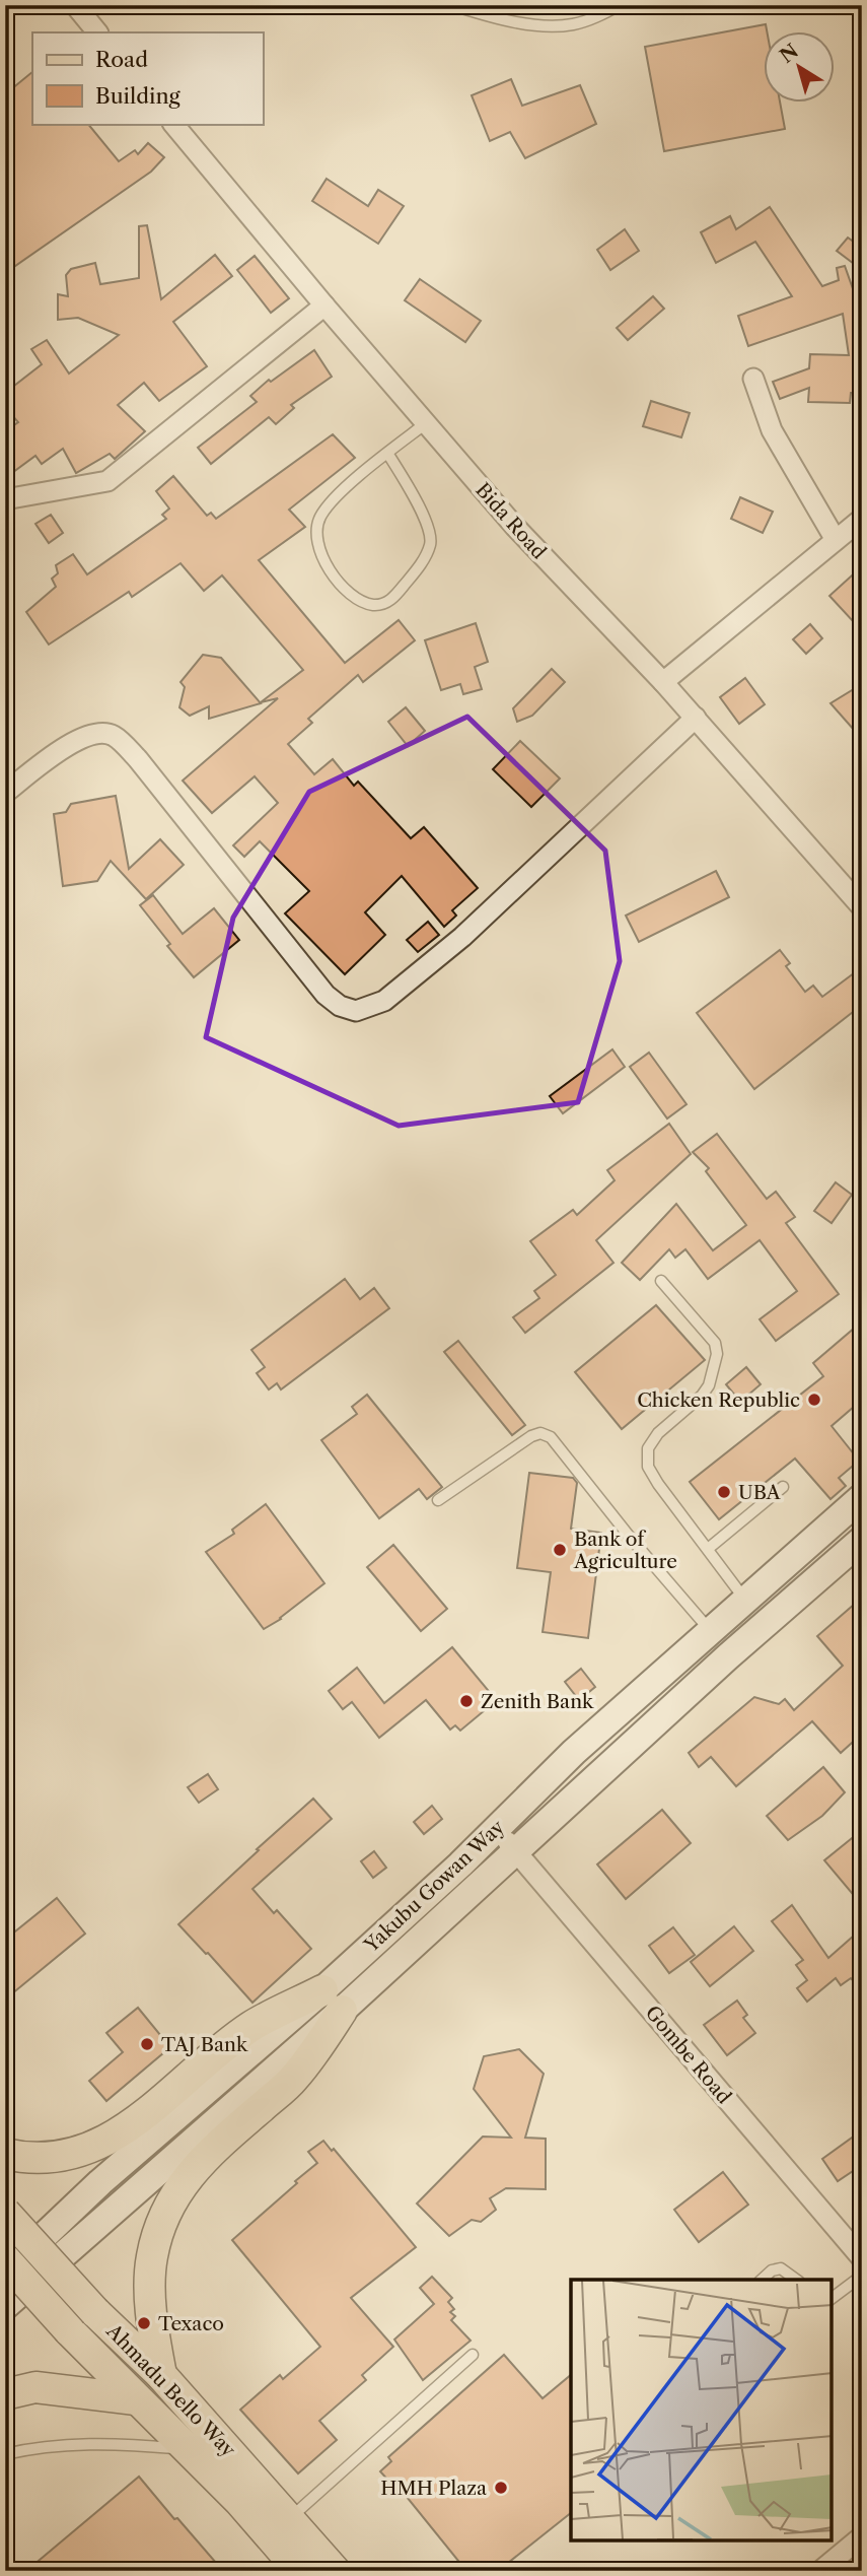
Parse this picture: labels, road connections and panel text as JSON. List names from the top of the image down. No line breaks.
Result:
{"streets":{"main road":["Ahmadu Bello Way"],"street":["Bida Road","Yakubu Gowan Way","Gombe Road"]},"crossings":[["Yakubu Gowan Way","Gombe Road"]],"places":["Chicken Republic","UBA","Bank of Agriculture","Zenith Bank","TAJ Bank","Texaco","HMH Plaza"],"legend":["Road","Building"],"north":"top left"}
